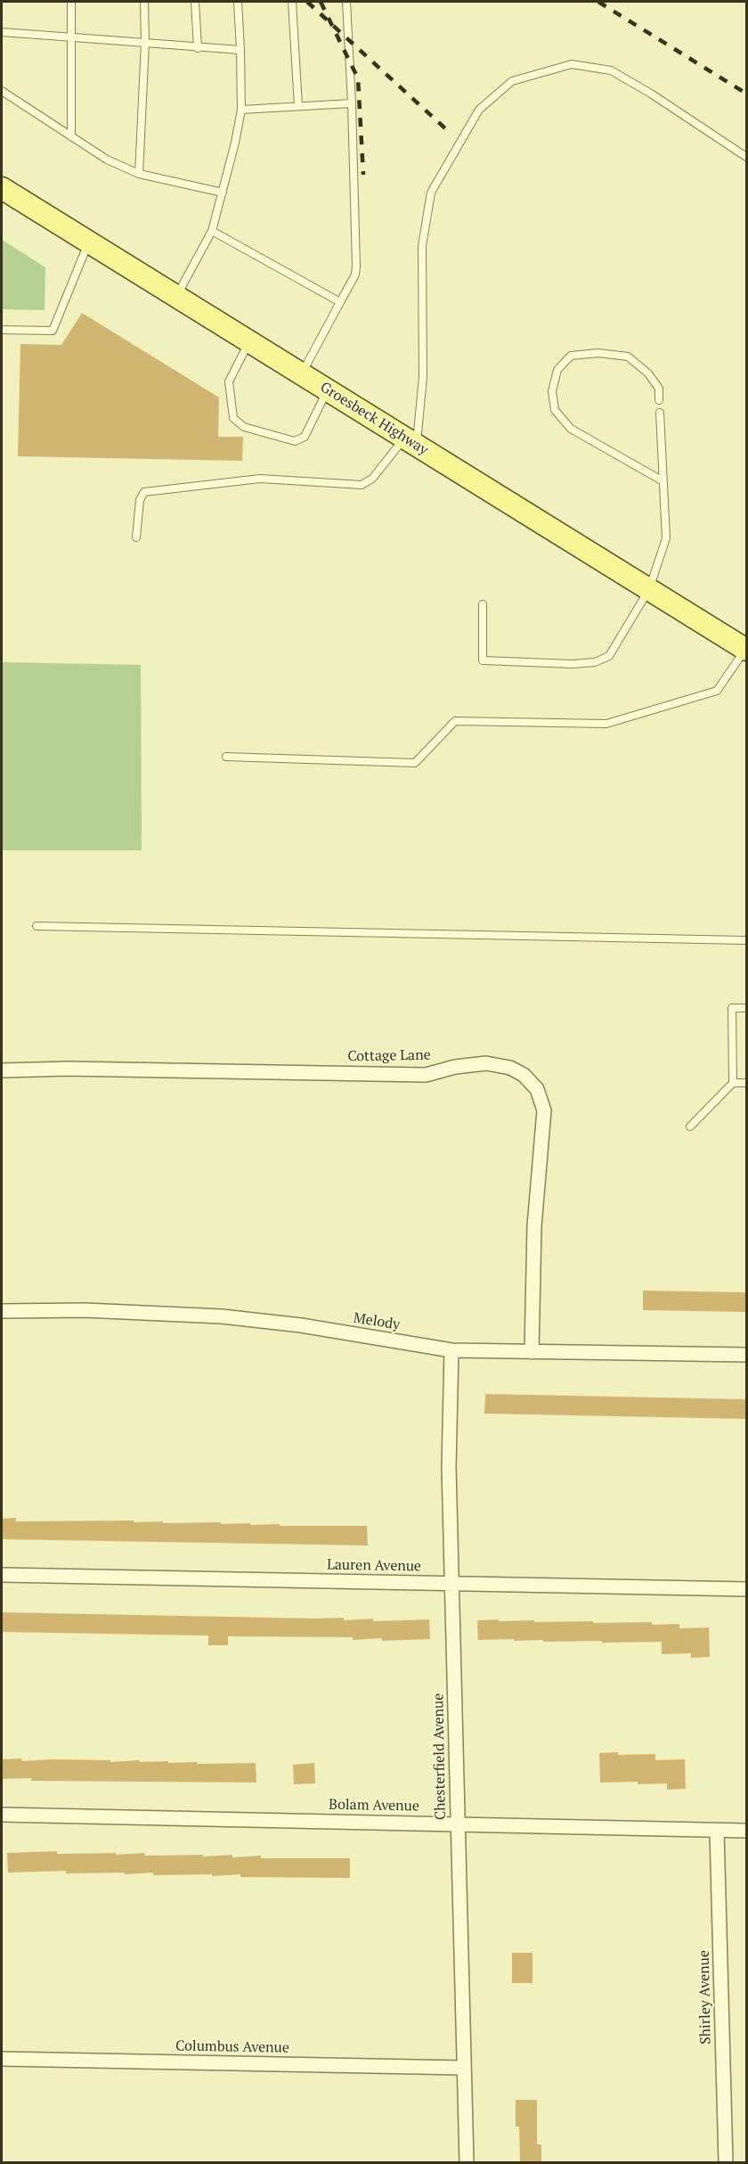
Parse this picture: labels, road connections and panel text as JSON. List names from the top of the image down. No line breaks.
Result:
{"streets":{"main road":["Groesbeck Highway"],"street":["Cottage Lane","Melody","Lauren Avenue","Chesterfield Avenue","Bolam Avenue","Shirley Avenue","Columbus Avenue"]},"crossings":[["Cottage Lane","Melody"],["Melody","Chesterfield Avenue"],["Lauren Avenue","Chesterfield Avenue"],["Chesterfield Avenue","Bolam Avenue"],["Chesterfield Avenue","Columbus Avenue"],["Bolam Avenue","Shirley Avenue"]]}
